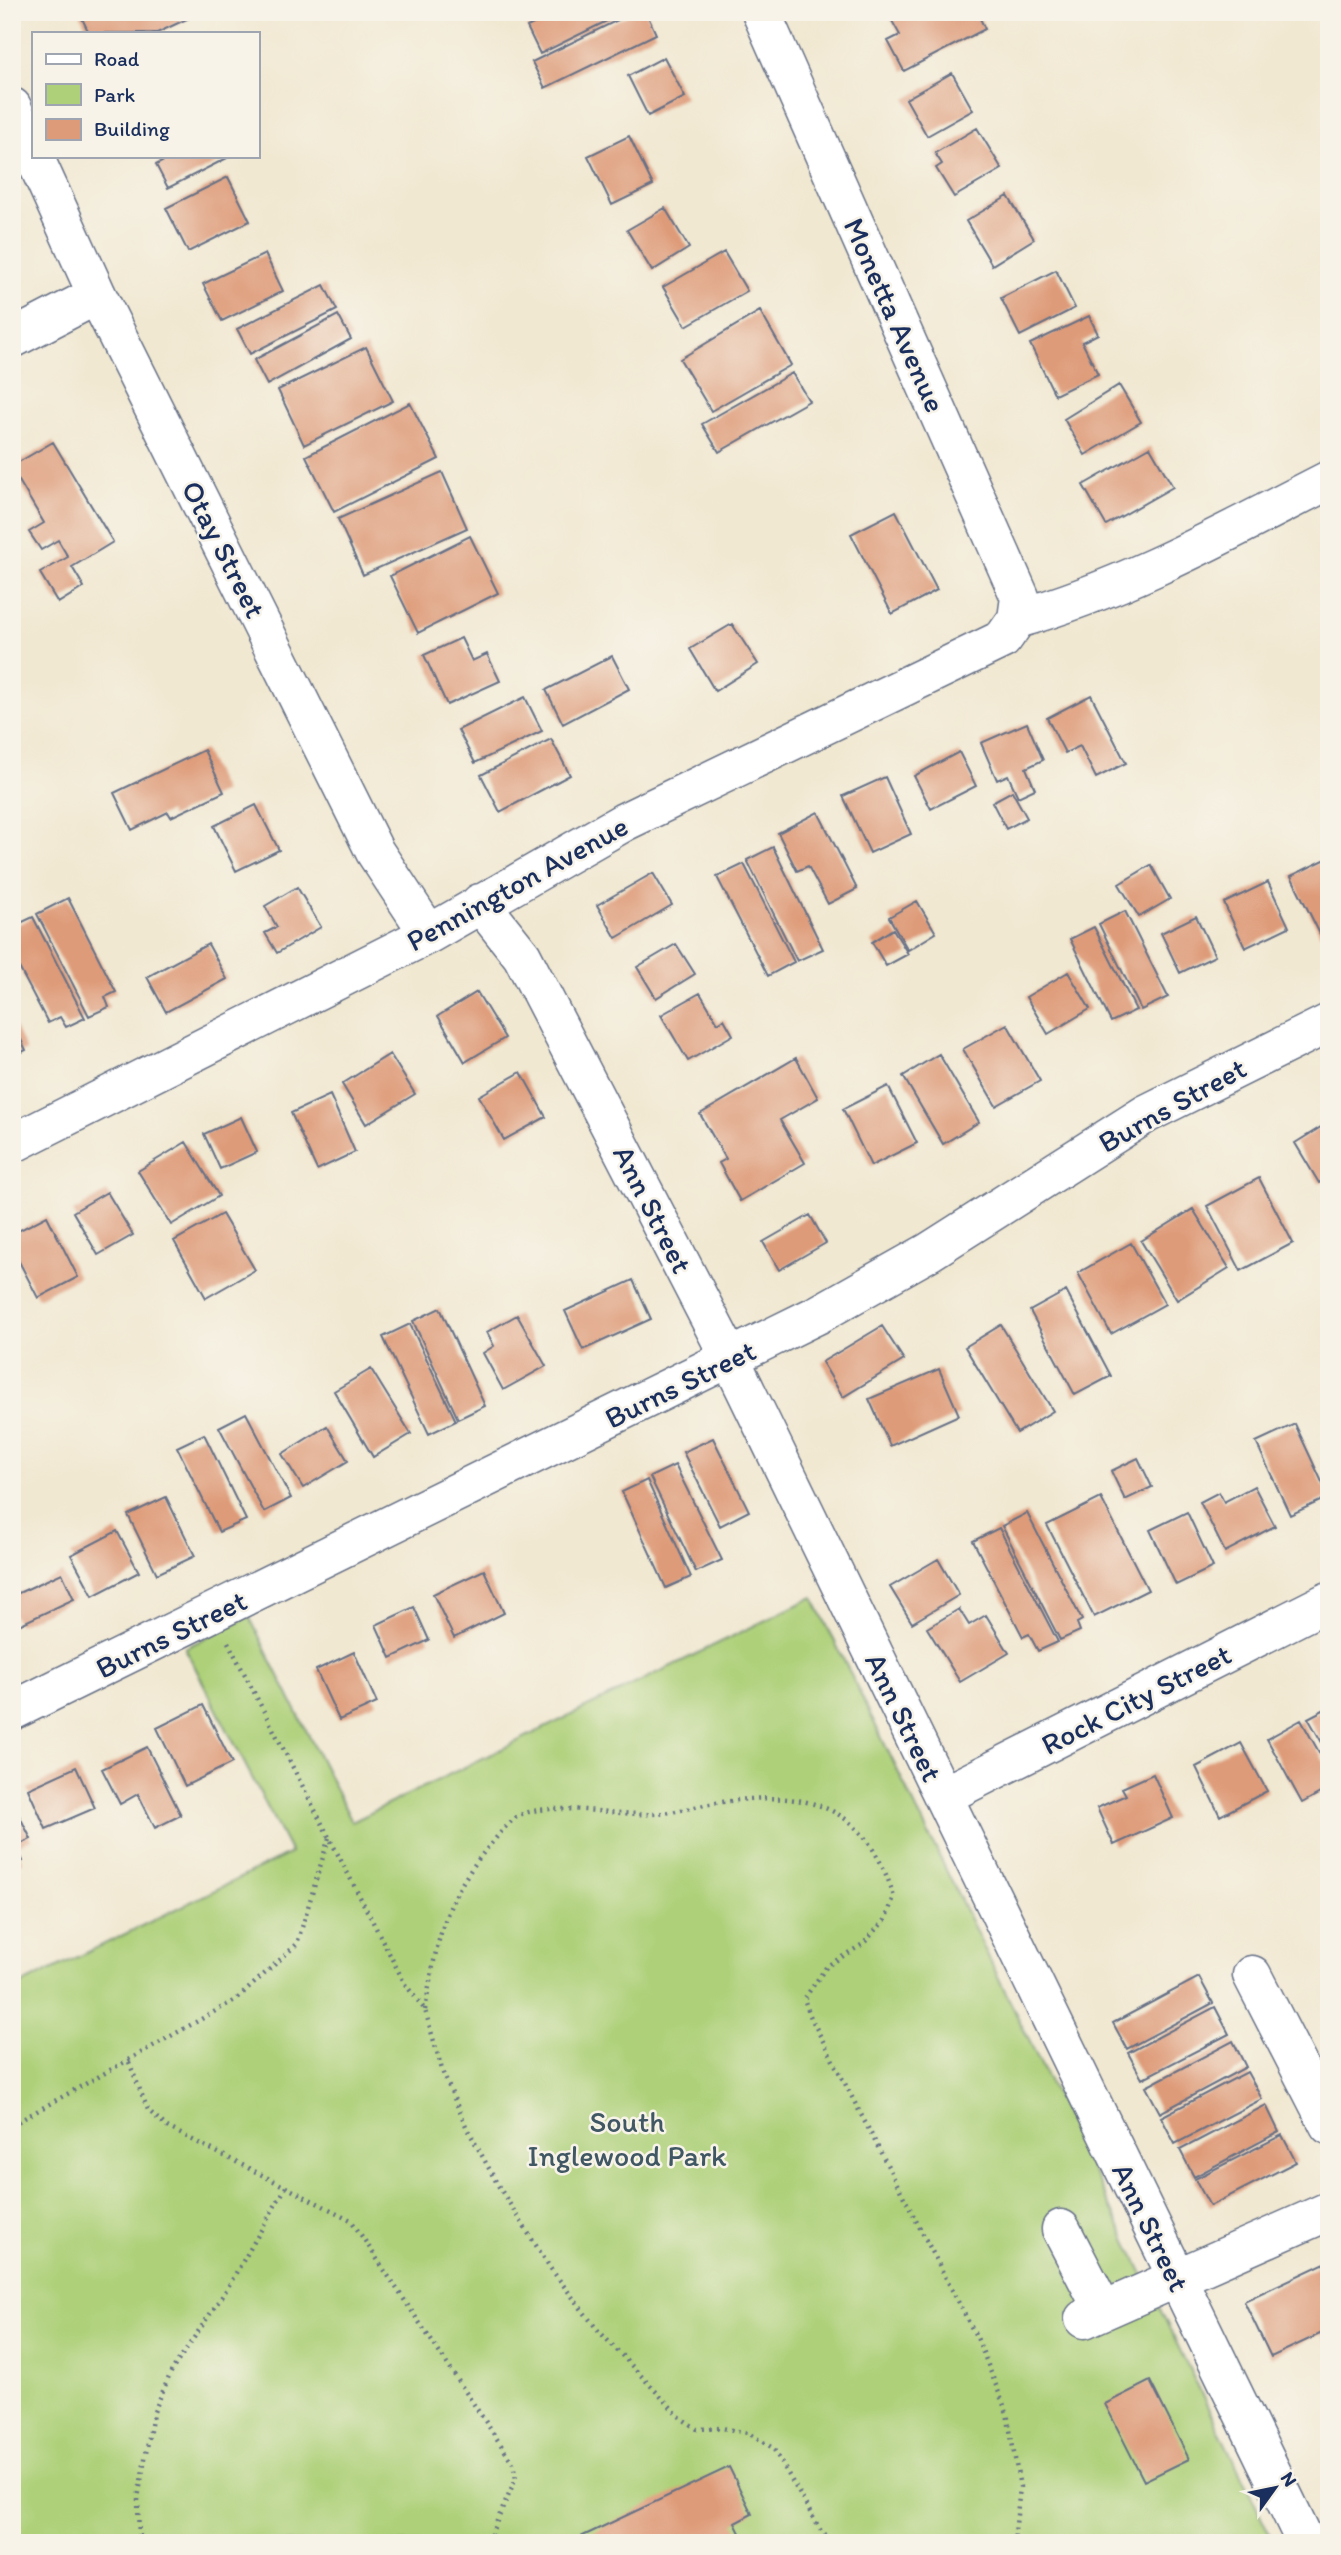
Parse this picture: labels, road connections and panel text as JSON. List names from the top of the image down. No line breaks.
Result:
{"streets":{"street":["Monetta Avenue","Otay Street","Pennington Avenue","Burns Street","Ann Street","Rock City Street"]},"crossings":[["Monetta Avenue","Pennington Avenue"],["Otay Street","Pennington Avenue"],["Pennington Avenue","Ann Street"],["Burns Street","Ann Street"],["Ann Street","Rock City Street"]],"parks":["South Inglewood Park"],"legend":["Road","Park","Building"],"north":"top right"}
